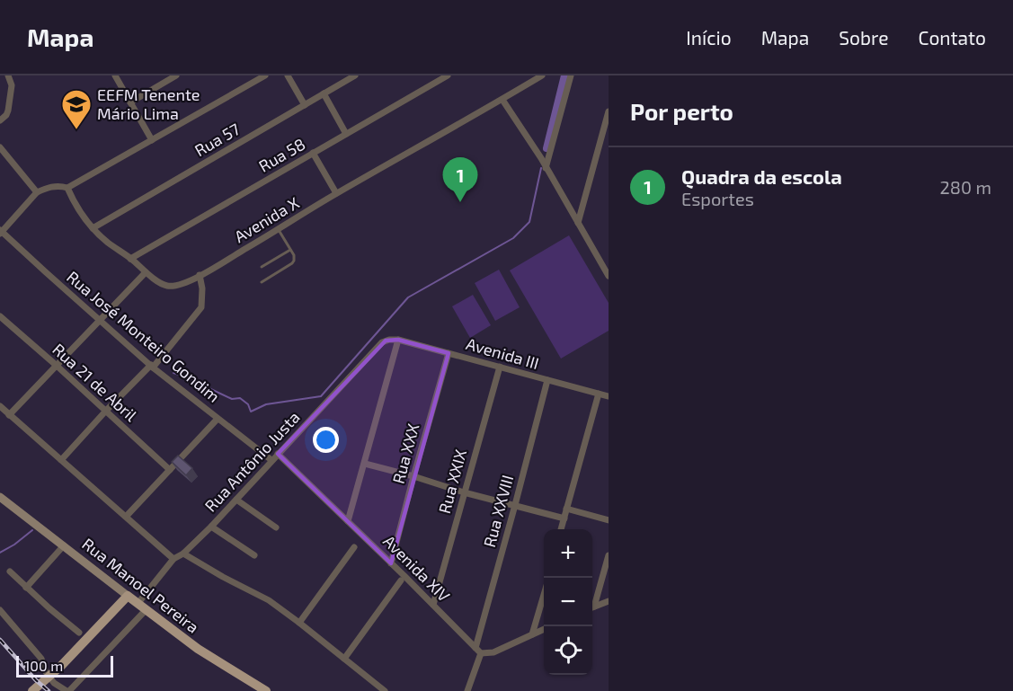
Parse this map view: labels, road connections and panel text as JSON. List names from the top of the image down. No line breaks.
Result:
{"streets":{"main road":["Rua Manoel Pereira"],"street":["Rua 57","Rua 58","Avenida X","Rua José Monteiro Gondim","Avenida III","Rua 21 de Abril","Rua XXX","Rua Antônio Justa","Rua XXIX","Rua XXVIII","Avenida XIV"]},"crossings":[["Rua 57","Avenida X"],["Rua 58","Avenida X"],["Rua José Monteiro Gondim","Rua Antônio Justa"],["Avenida III","Rua XXX"],["Avenida III","Rua Antônio Justa"],["Avenida III","Rua XXIX"],["Avenida III","Rua XXVIII"],["Rua XXX","Avenida XIV"],["Rua Antônio Justa","Avenida XIV"],["Rua Antônio Justa","Rua Manoel Pereira"],["Rua XXIX","Avenida XIV"],["Rua XXVIII","Avenida XIV"]],"places":{"school or university":["EEFM Tenente Mário Lima"]},"scale_bar":"100 m","page":{"header":"Mapa","nav":["Início","Mapa","Sobre","Contato"],"heading":"Por perto","list":[{"mark":"1","name":"Quadra da escola","note":"Esportes","value":"280 m"}],"pins":"1","map_buttons":["+","−"],"scale":"100 m"}}
